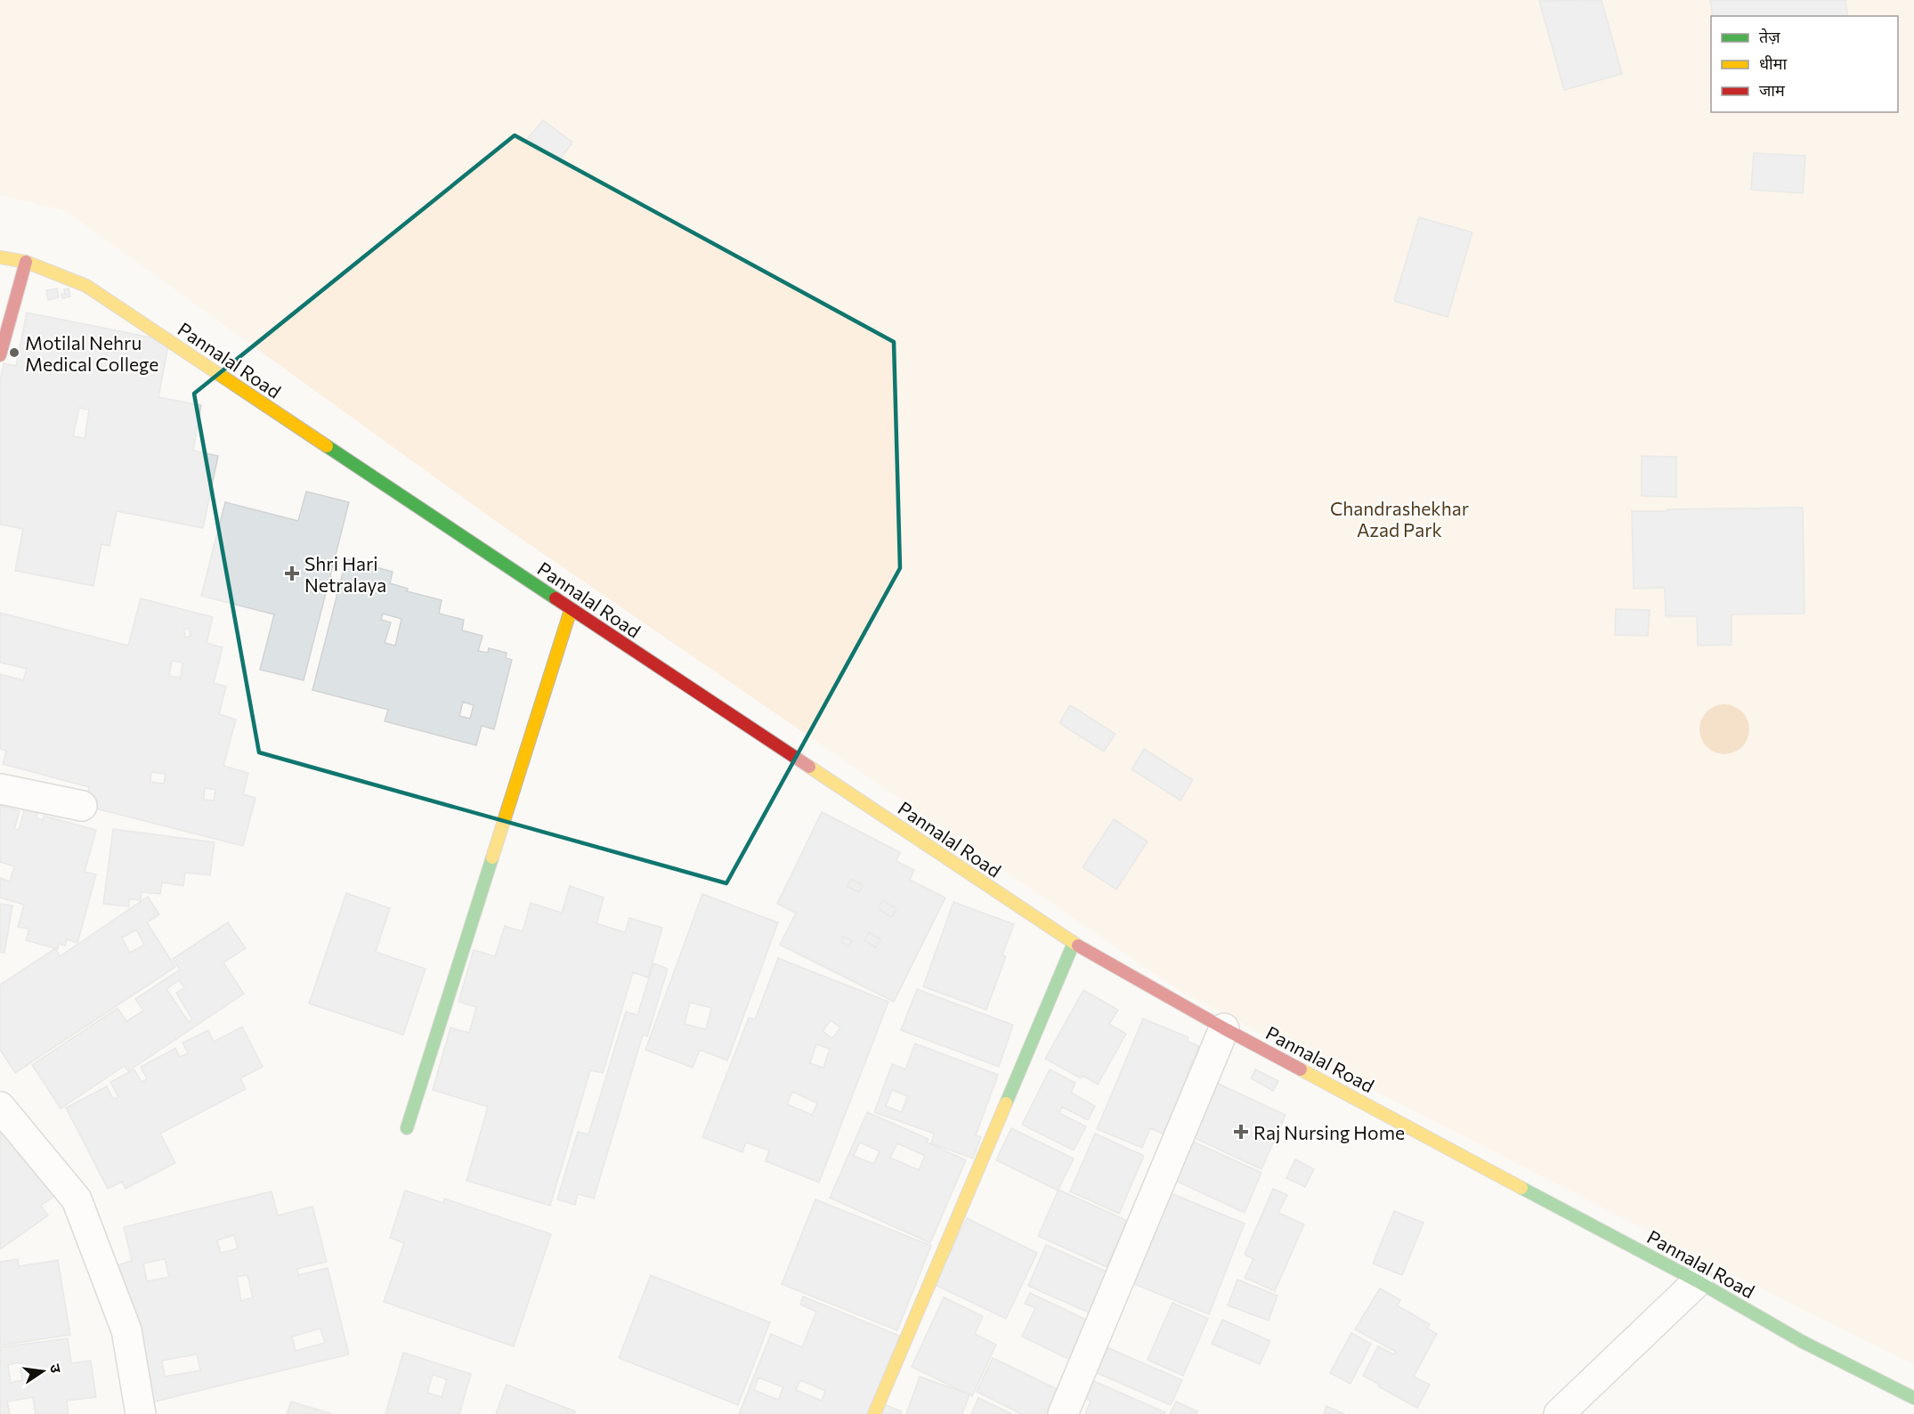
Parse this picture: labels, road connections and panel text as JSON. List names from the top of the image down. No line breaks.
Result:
{"streets":{"street":["Pannalal Road"]},"parks":["Chandrashekhar Azad Park"],"places":{"other":["Motilal Nehru Medical College"],"health":["Shri Hari Netralaya","Raj Nursing Home"]},"legend":["तेज़","धीमा","जाम"],"north":"right"}
